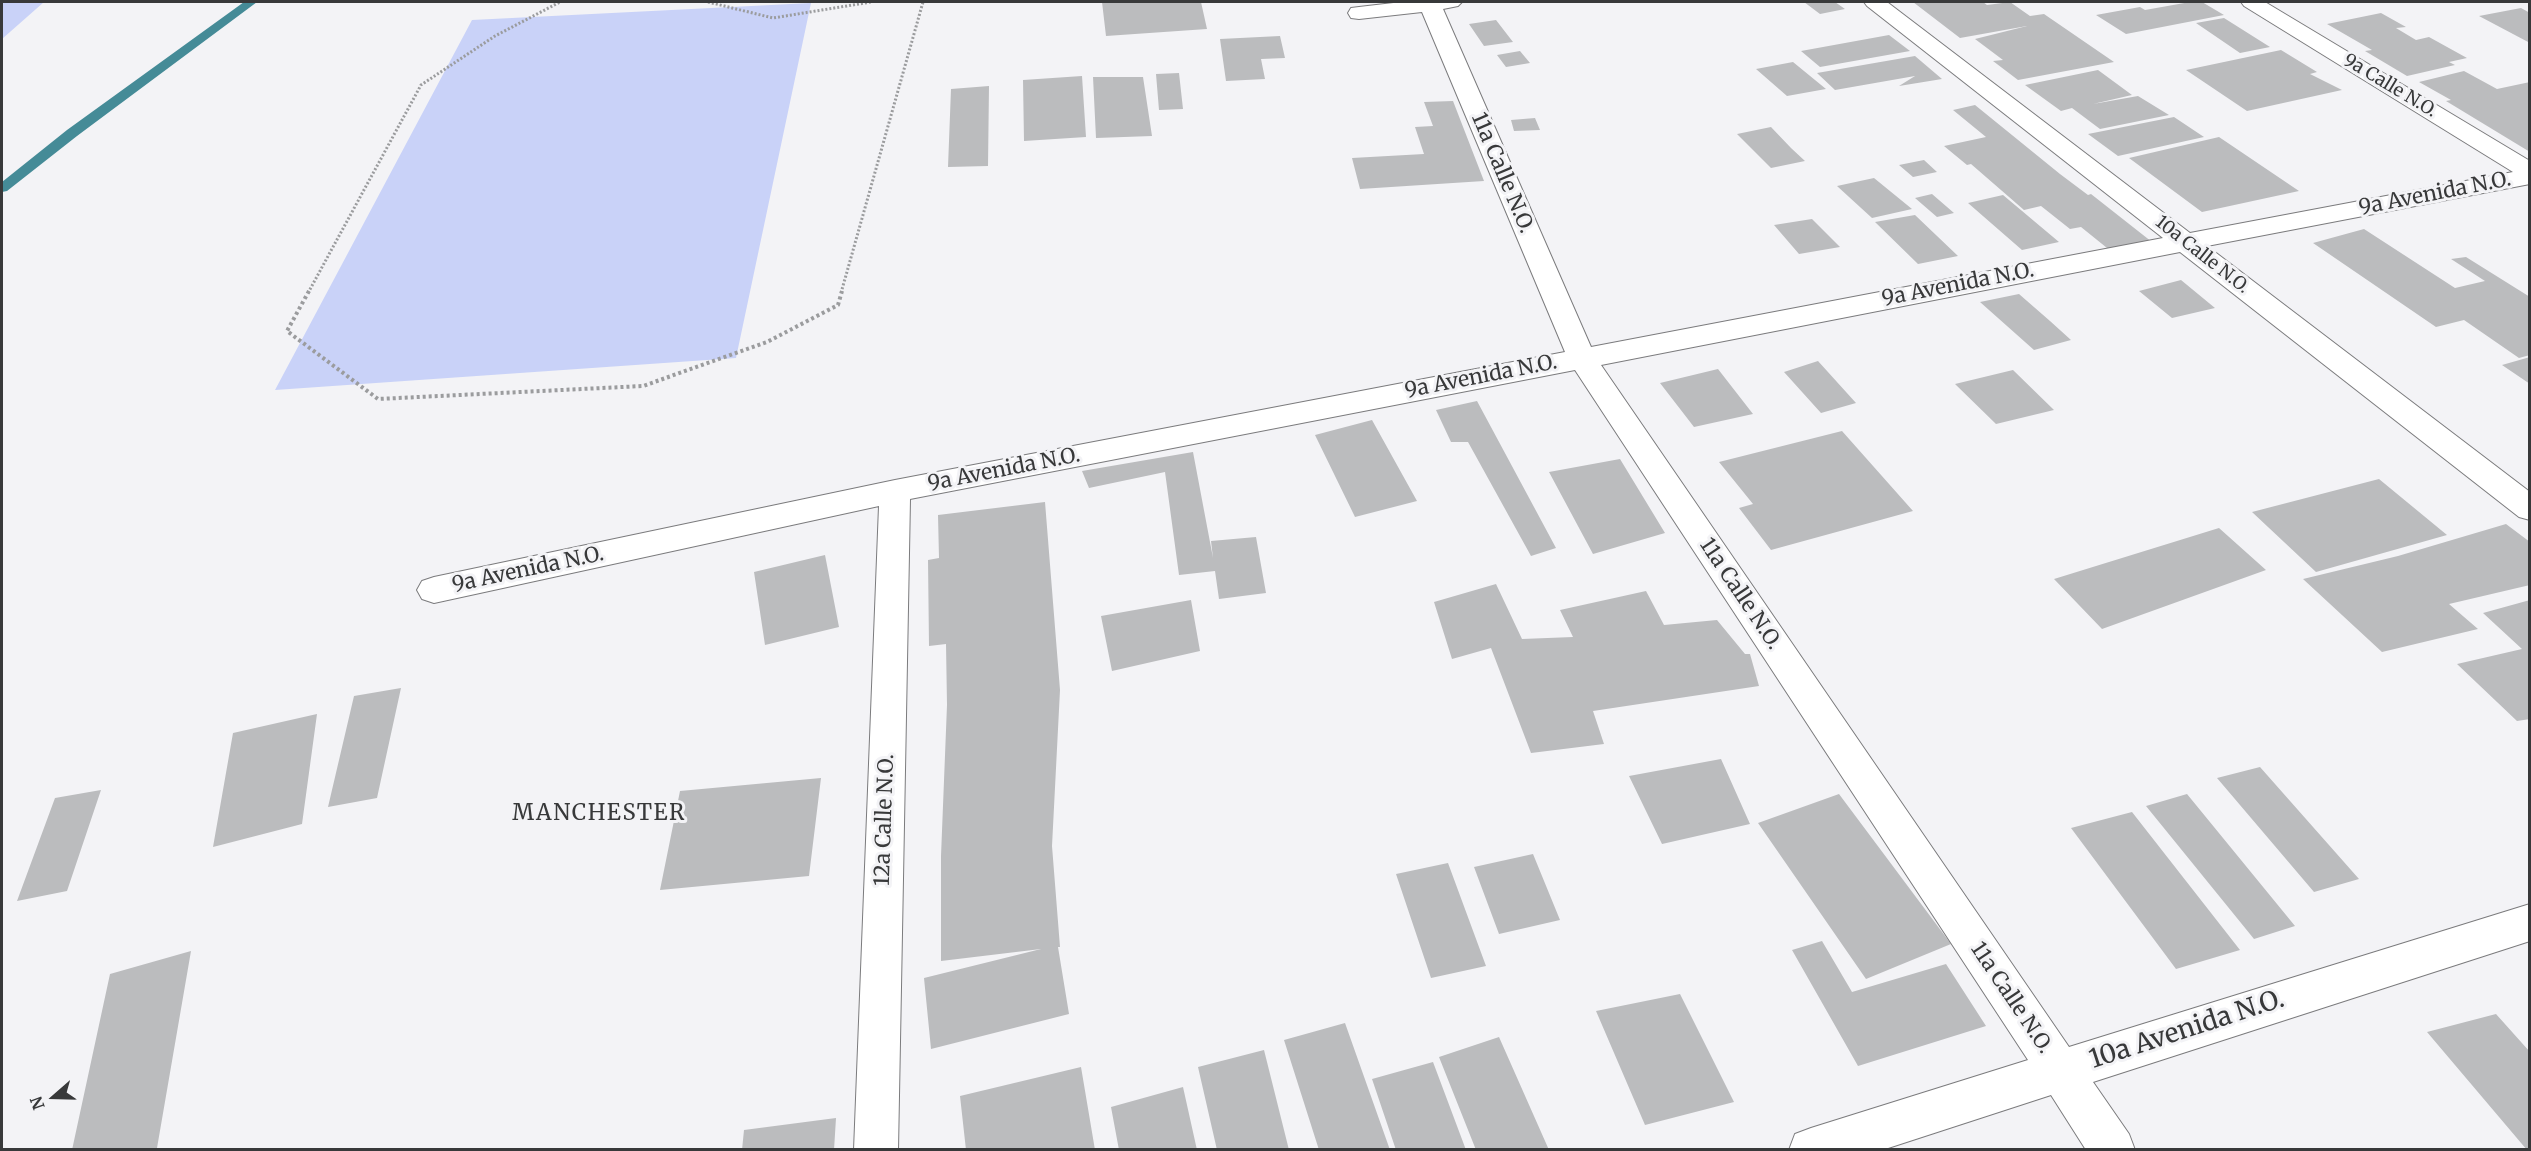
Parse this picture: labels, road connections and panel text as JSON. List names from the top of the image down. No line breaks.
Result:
{"streets":{"street":["9a Calle N.O.","11a Calle N.O.","9a Avenida N.O.","10a Calle N.O.","12a Calle N.O.","10a Avenida N.O."]},"crossings":[["9a Calle N.O.","9a Avenida N.O."],["11a Calle N.O.","9a Avenida N.O."],["11a Calle N.O.","10a Avenida N.O."],["9a Avenida N.O.","10a Calle N.O."],["9a Avenida N.O.","12a Calle N.O."]],"districts":["MANCHESTER"],"north":"left"}
